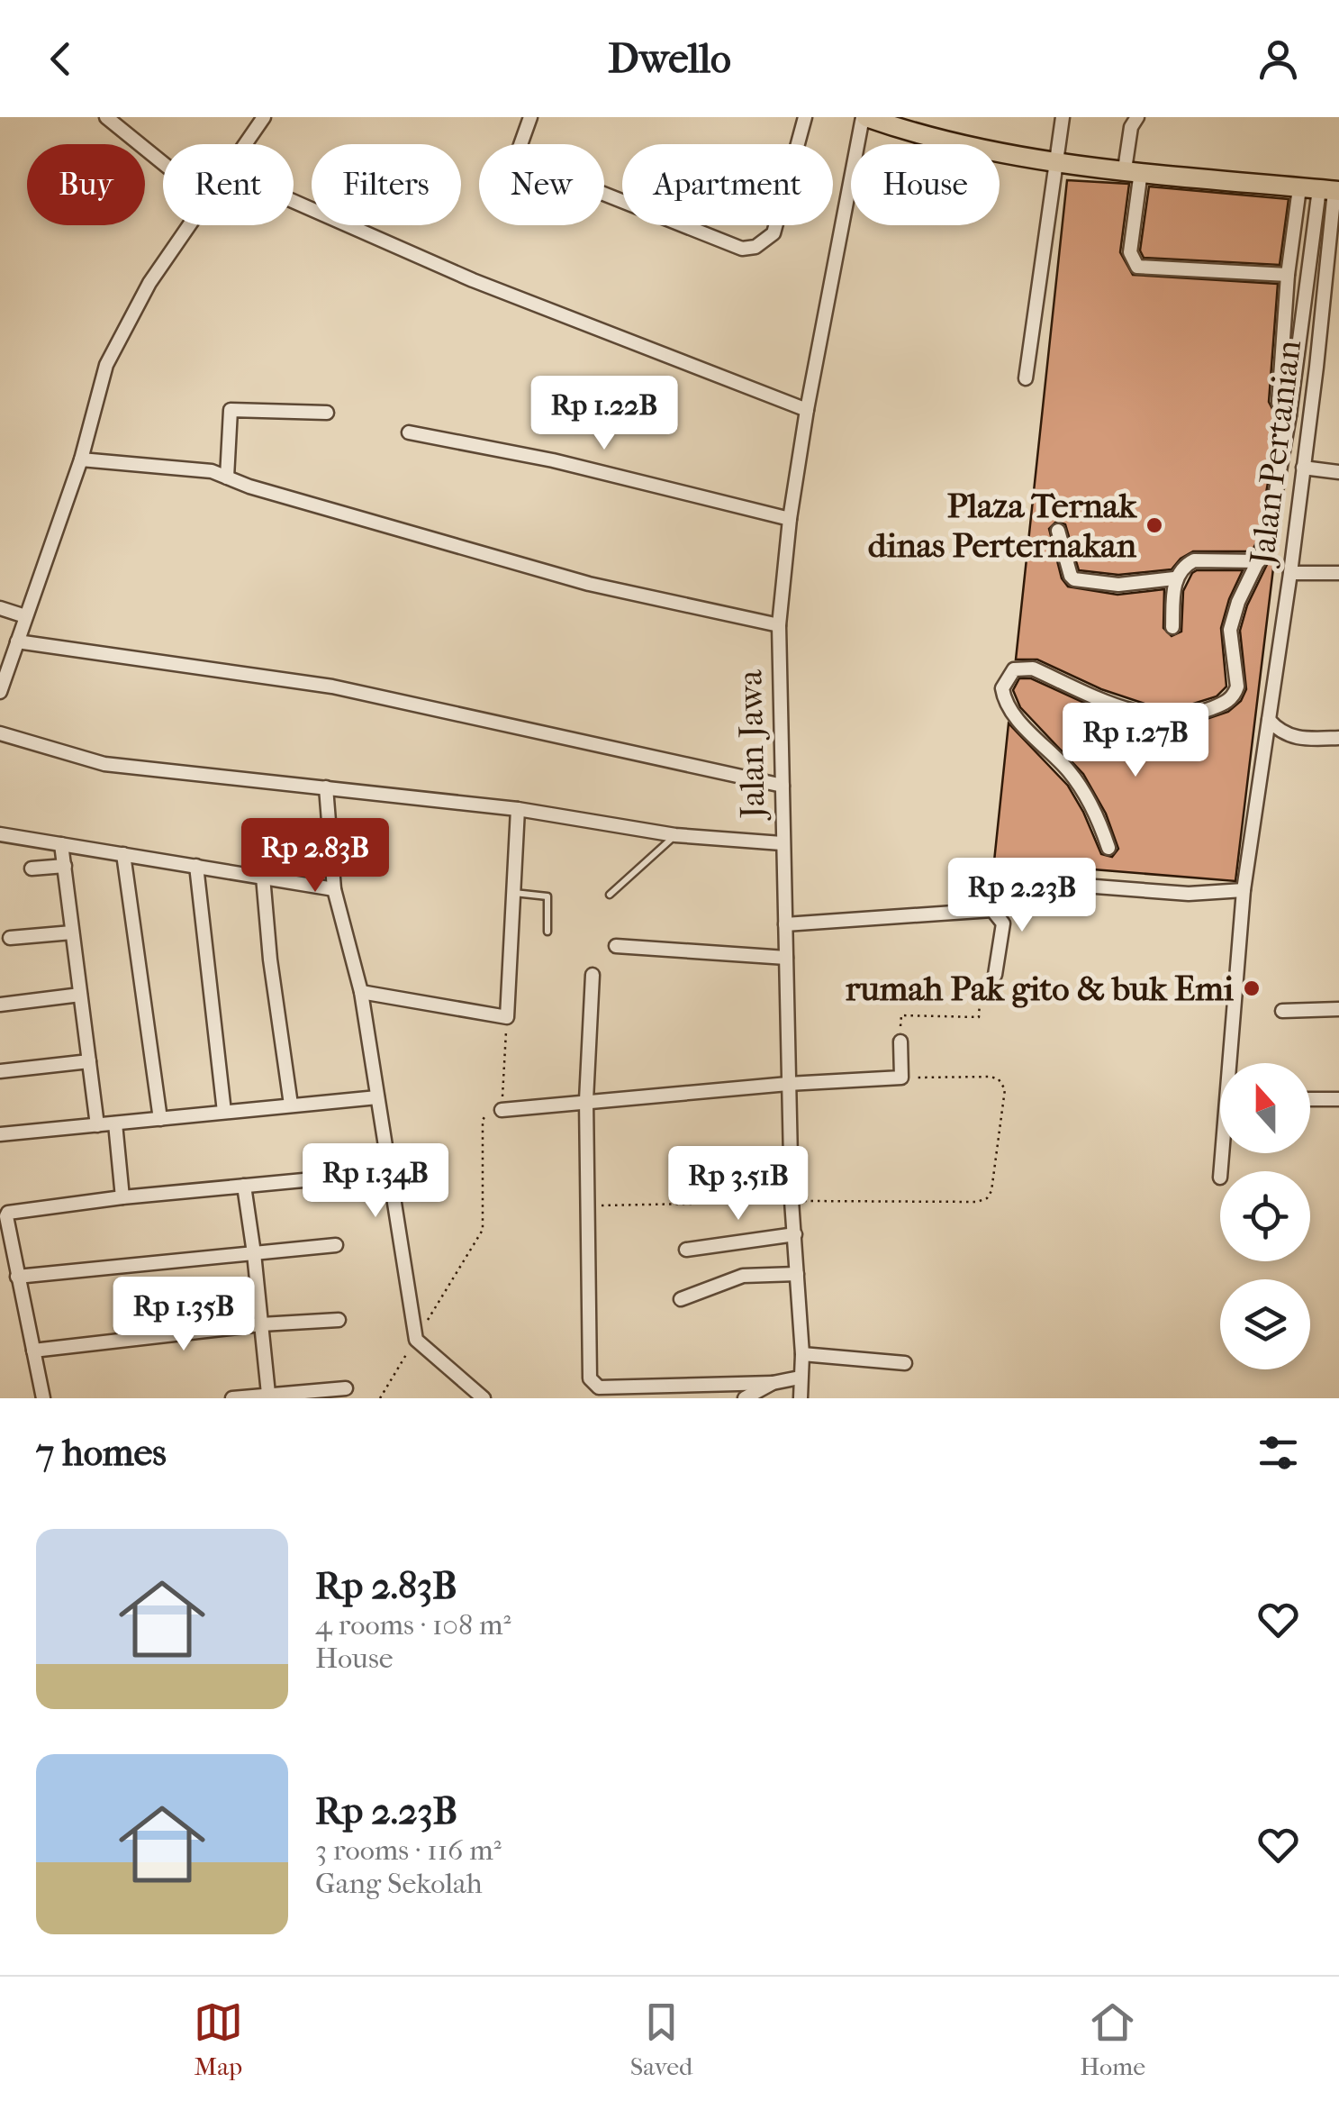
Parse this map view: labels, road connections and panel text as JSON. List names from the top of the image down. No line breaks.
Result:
{"streets":{"street":["Jalan Pertanian","Jalan Jawa"]},"places":["Plaza Ternak dinas Perternakan","rumah Pak gito & buk Emi"],"north":"top","page":{"header":"Dwello","chip":["Buy","Rent","Filters","New","Apartment","House"],"price":["Rp 1.22B","Rp 1.27B","Rp 2.83B","Rp 2.23B","Rp 1.34B","Rp 3.51B","Rp 1.35B"],"heading":"7 homes","list":[{"name":"Rp 2.83B","note":"4 rooms · 108 m² · House"},{"name":"Rp 2.23B","note":"3 rooms · 116 m² · Gang Sekolah"}],"tabs":["Map","Saved","Home"]}}
